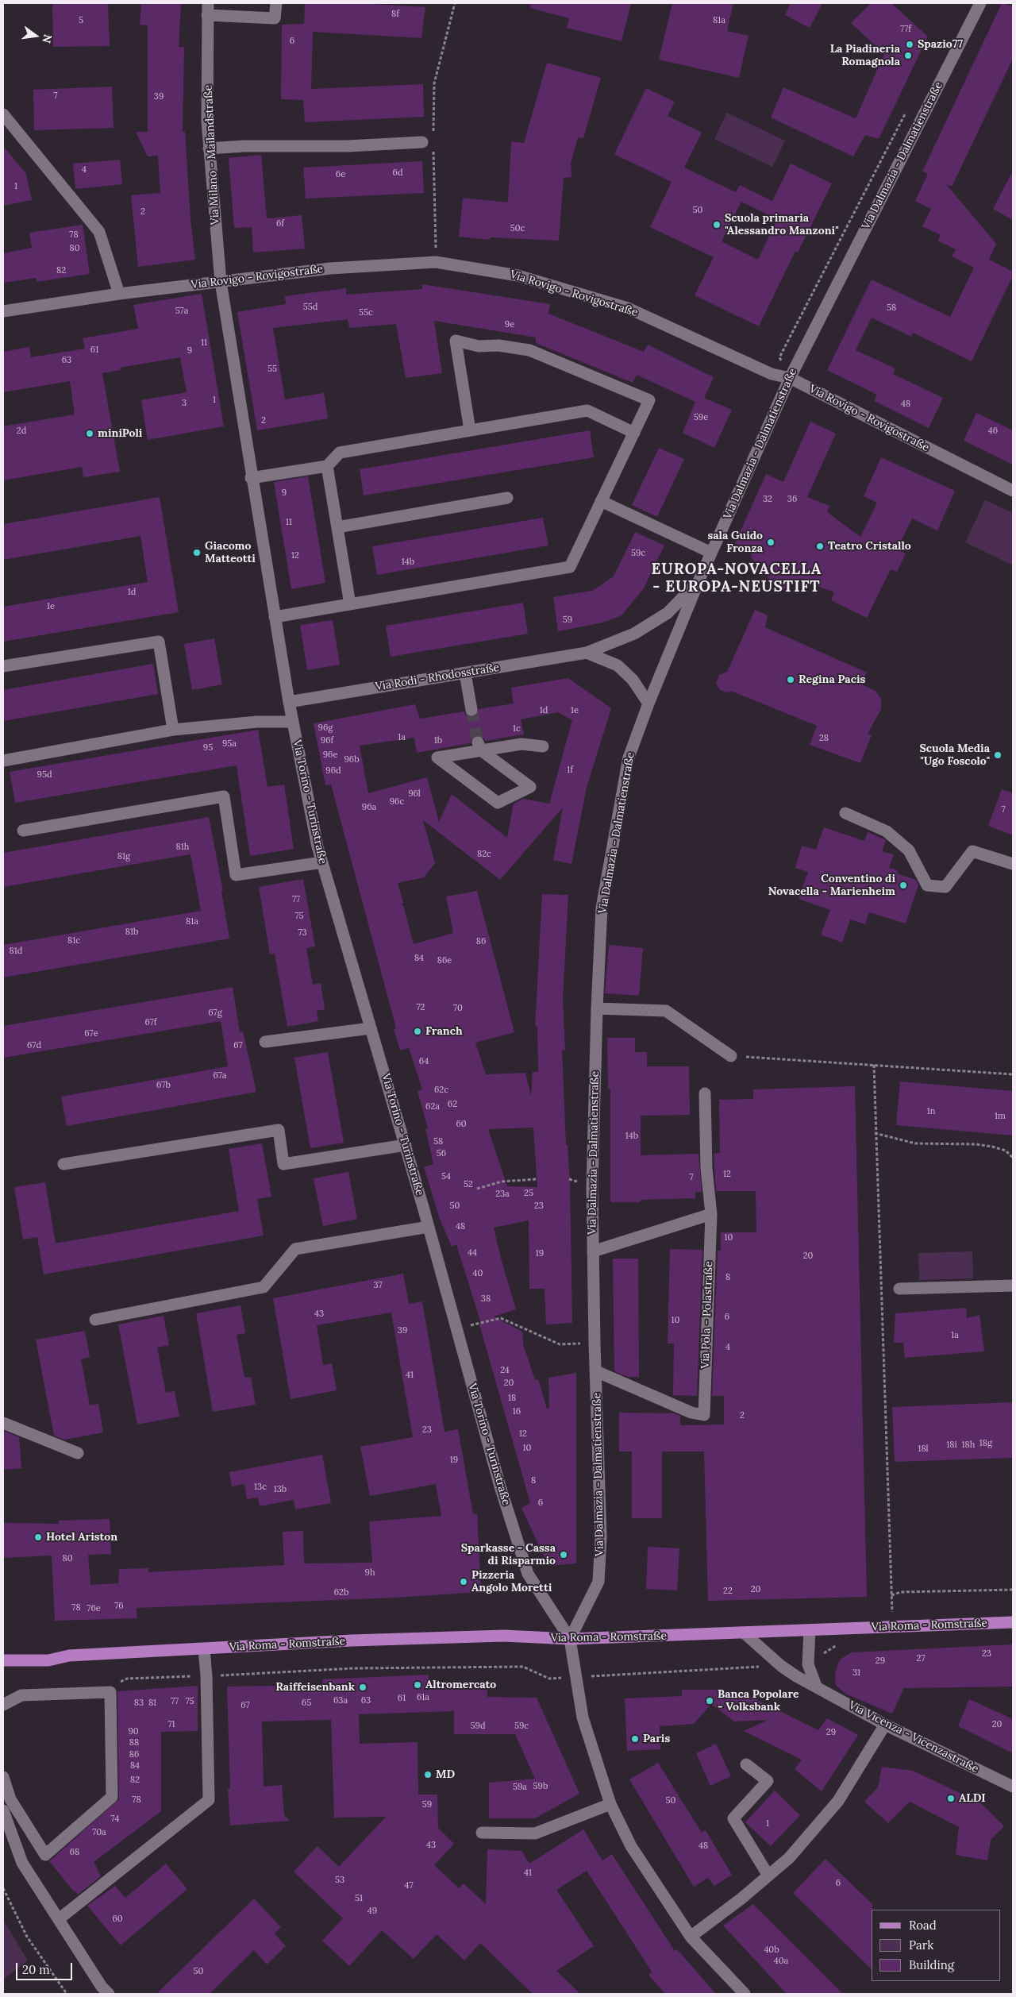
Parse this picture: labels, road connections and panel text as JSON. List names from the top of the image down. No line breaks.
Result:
{"streets":{"main road":["Via Roma - Romstraße"],"street":["Via Milano - Mailandstraße","Via Dalmazia - Dalmatienstraße","Via Rovigo - Rovigostraße","Via Rodi - Rhodosstraße","Via Torino - Turinstraße","Via Pola - Polastraße","Via Vicenza - Vicenzastraße"]},"crossings":[["Via Milano - Mailandstraße","Via Rovigo - Rovigostraße"],["Via Milano - Mailandstraße","Via Torino - Turinstraße"],["Via Dalmazia - Dalmatienstraße","Via Rovigo - Rovigostraße"],["Via Dalmazia - Dalmatienstraße","Via Rodi - Rhodosstraße"],["Via Dalmazia - Dalmatienstraße","Via Torino - Turinstraße"],["Via Dalmazia - Dalmatienstraße","Via Pola - Polastraße"],["Via Dalmazia - Dalmatienstraße","Via Roma - Romstraße"],["Via Rodi - Rhodosstraße","Via Torino - Turinstraße"],["Via Torino - Turinstraße","Via Roma - Romstraße"],["Via Roma - Romstraße","Via Vicenza - Vicenzastraße"]],"districts":["EUROPA-NOVACELLA - EUROPA-NEUSTIFT"],"places":["Spazio77","La Piadineria Romagnola","Scuola primaria \"Alessandro Manzoni\"","miniPoli","sala Guido Fronza","Teatro Cristallo","Giacomo Matteotti","Regina Pacis","Scuola Media \"Ugo Foscolo\"","Conventino di Novacella - Marienheim","Franch","Hotel Ariston","Sparkasse - Cassa di Risparmio","Pizzeria Angolo Moretti","Altromercato","Raiffeisenbank","Banca Popolare - Volksbank","Paris","MD","ALDI"],"house_numbers":["8f","5","81a","77f","6","7","39","4","6d","6e","1","50","2","6f","50c","78","80","82","55d","58","57a","55c","9e","11","61","9","63","55","1","3","48","59e","2","2d","46","9","32","36","11","59c","12","14b","1d","1e","59","1d","1e","96g","1c","1a","28","96f","1b","95a","95","96e","96b","1f","96d","95d","96l","96c","96a","7","81h","82c","81g","77","75","81a","81b","73","81c","86","81d","84","86e","72","70","67g","67f","67e","67d","67","64","67a","67b","62c","62","62a","1n","1m","60","14b","58","56","12","54","7","52","25","23a","50","23","48","10","44","19","20","40","8","37","38","43","6","10","39","1a","4","24","41","20","18","16","2","23","12","18g","18i","18h","10","18l","19","8","13c","13b","6","80","9h","20","22","62b","76","78","76e","23","27","29","31","61a","61","63a","63","77","75","83","81","65","67","71","20","59d","59c","90","29","88","86","84","82","59b","59a","78","50","59","74","1","70a","43","48","68","41","53","6","47","51","49","60","40b","40a","50"],"legend":["Road","Park","Building"],"scale_bar":"20 m","north":"right"}
